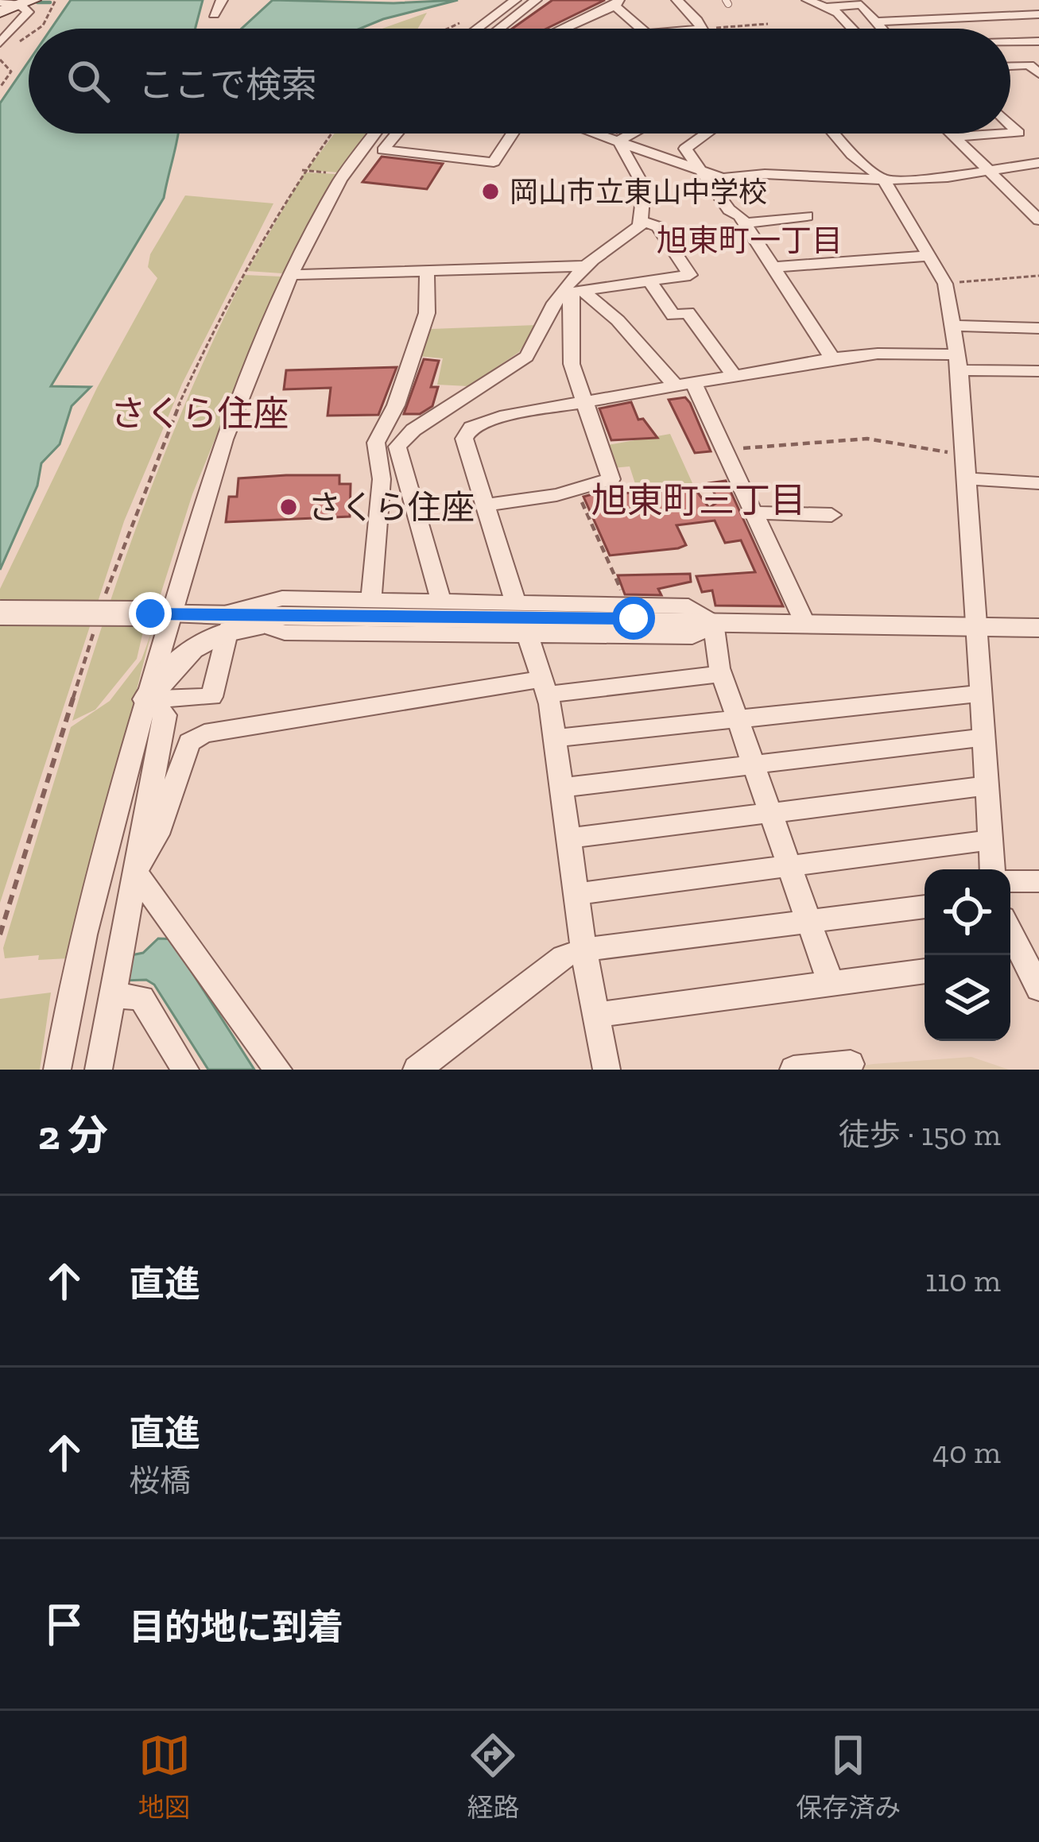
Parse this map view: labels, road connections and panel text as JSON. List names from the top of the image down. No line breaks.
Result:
{"districts":["旭東町一丁目","さくら住座","旭東町三丁目"],"places":["岡山市立東山中学校","さくら住座"],"page":{"search":"ここで検索","heading":["2 分","徒歩 · 150 m"],"list":[["直進","110 m"],["直進","桜橋","40 m"],"目的地に到着"],"nav":["地図","経路","保存済み"]}}
